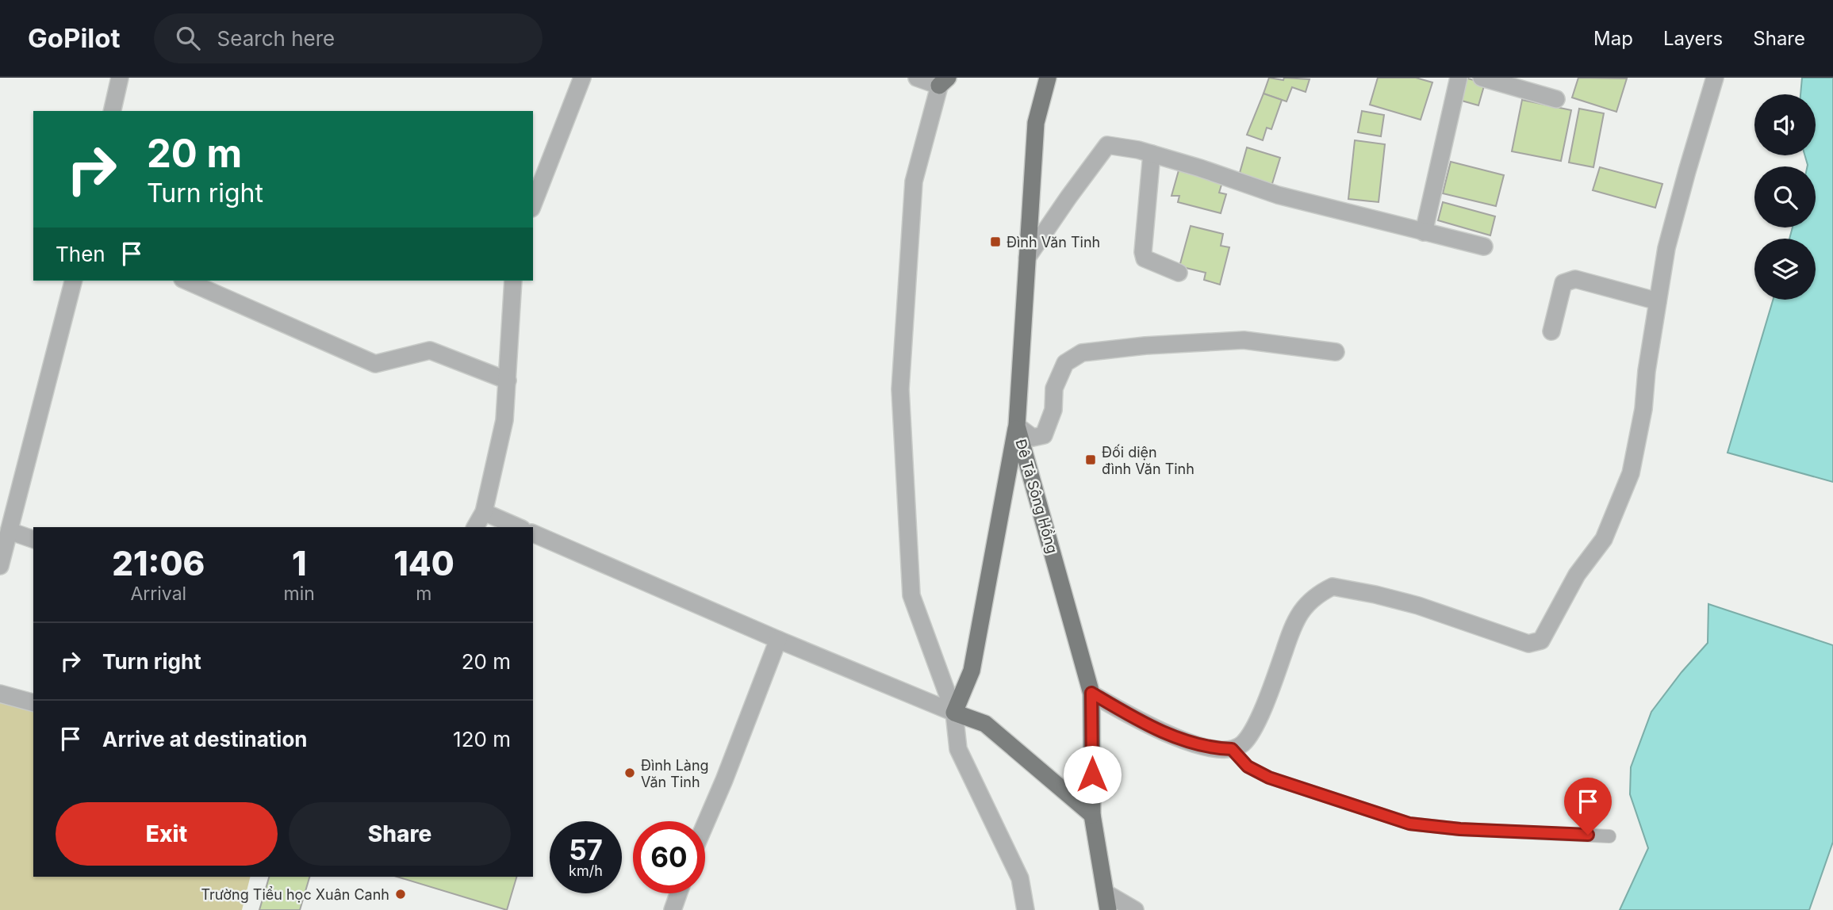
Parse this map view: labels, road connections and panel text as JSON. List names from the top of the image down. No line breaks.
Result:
{"streets":{"main road":["Đê Tả Sông Hồng"]},"places":{"transit":["Đình Văn Tinh","Đối diện đình Văn Tinh"],"other":["Đình Làng Văn Tinh","Trường Tiểu học Xuân Canh"]},"page":{"header":"GoPilot","search":"Search here","nav":["Map","Layers","Share"],"turn":["20 m","Turn right"],"then":"Then","eta":["21:06","Arrival","1","min","140","m"],"list":[{"name":"Turn right","value":"20 m"},{"name":"Arrive at destination","value":"120 m"}],"buttons":["Exit","Share"],"speed":"57 km/h","limit":"60"}}
